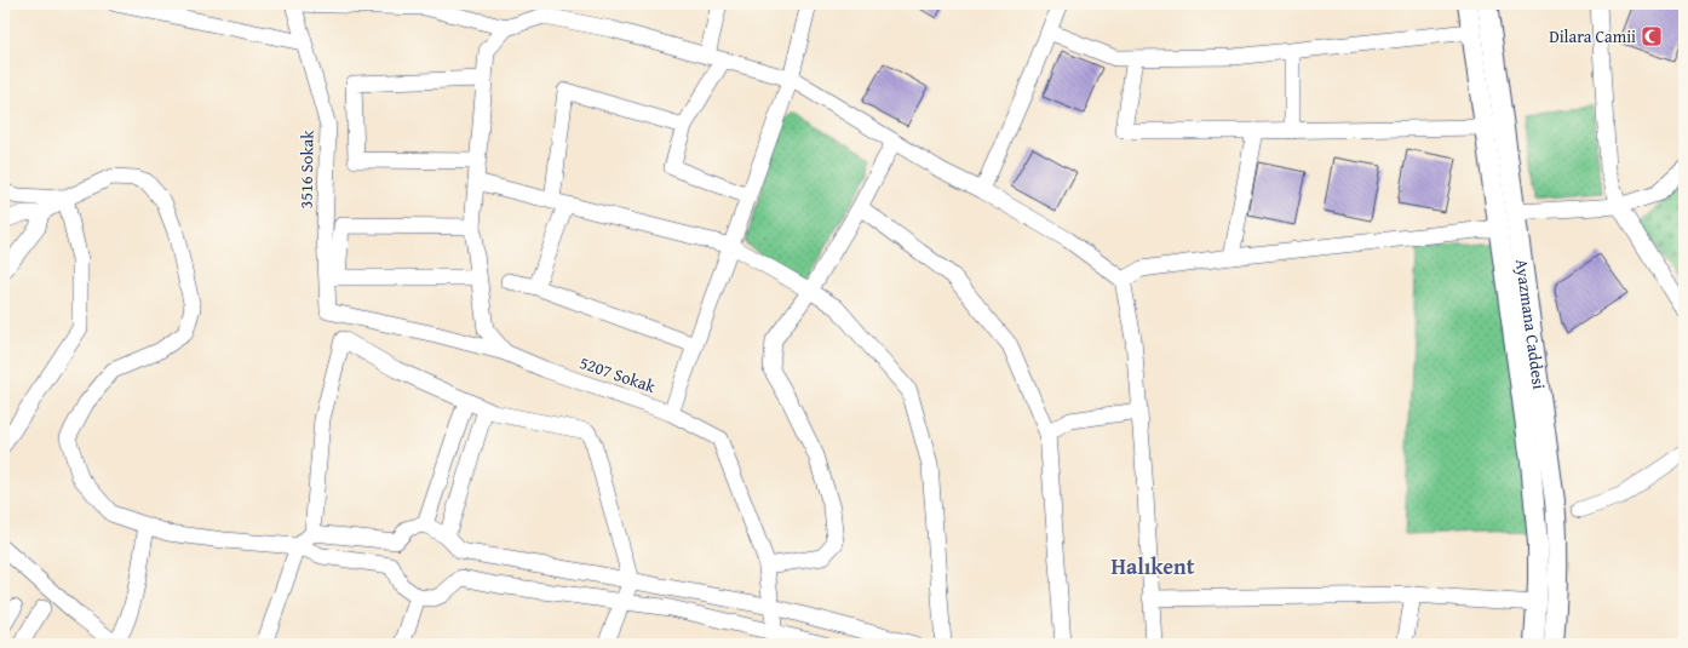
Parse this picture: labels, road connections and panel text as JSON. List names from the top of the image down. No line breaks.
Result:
{"streets":{"main road":["Ayazmana Caddesi"],"street":["3516 Sokak","5207 Sokak"]},"crossings":[["3516 Sokak","5207 Sokak"]],"districts":["Halıkent"],"places":{"mosque":["Dilara Camii"]}}
